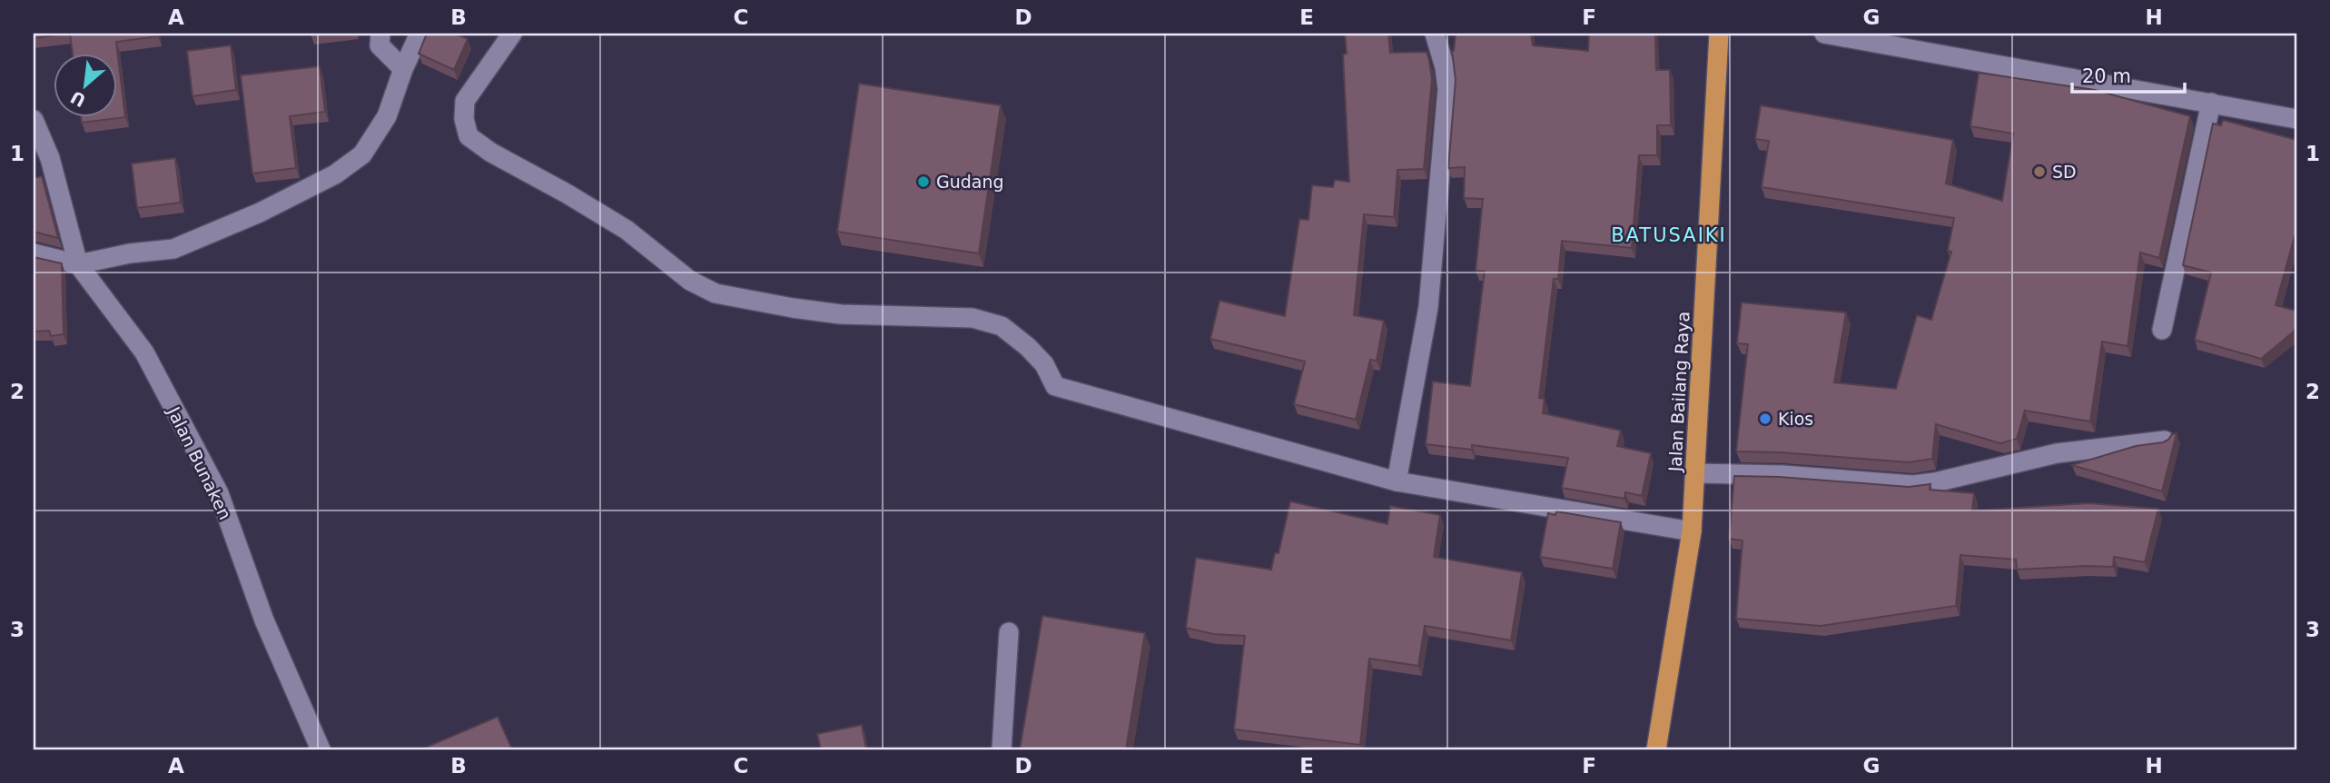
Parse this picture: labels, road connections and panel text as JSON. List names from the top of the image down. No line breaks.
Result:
{"streets":{"highway":["Jalan Bailang Raya"],"street":["Jalan Bunaken"]},"districts":["BATUSAIKI"],"places":["SD","Gudang","Kios"],"scale_bar":"20 m","north":"bottom left","grid":{"columns":["A","B","C","D","E","F","G","H"],"rows":["1","2","3"]}}
